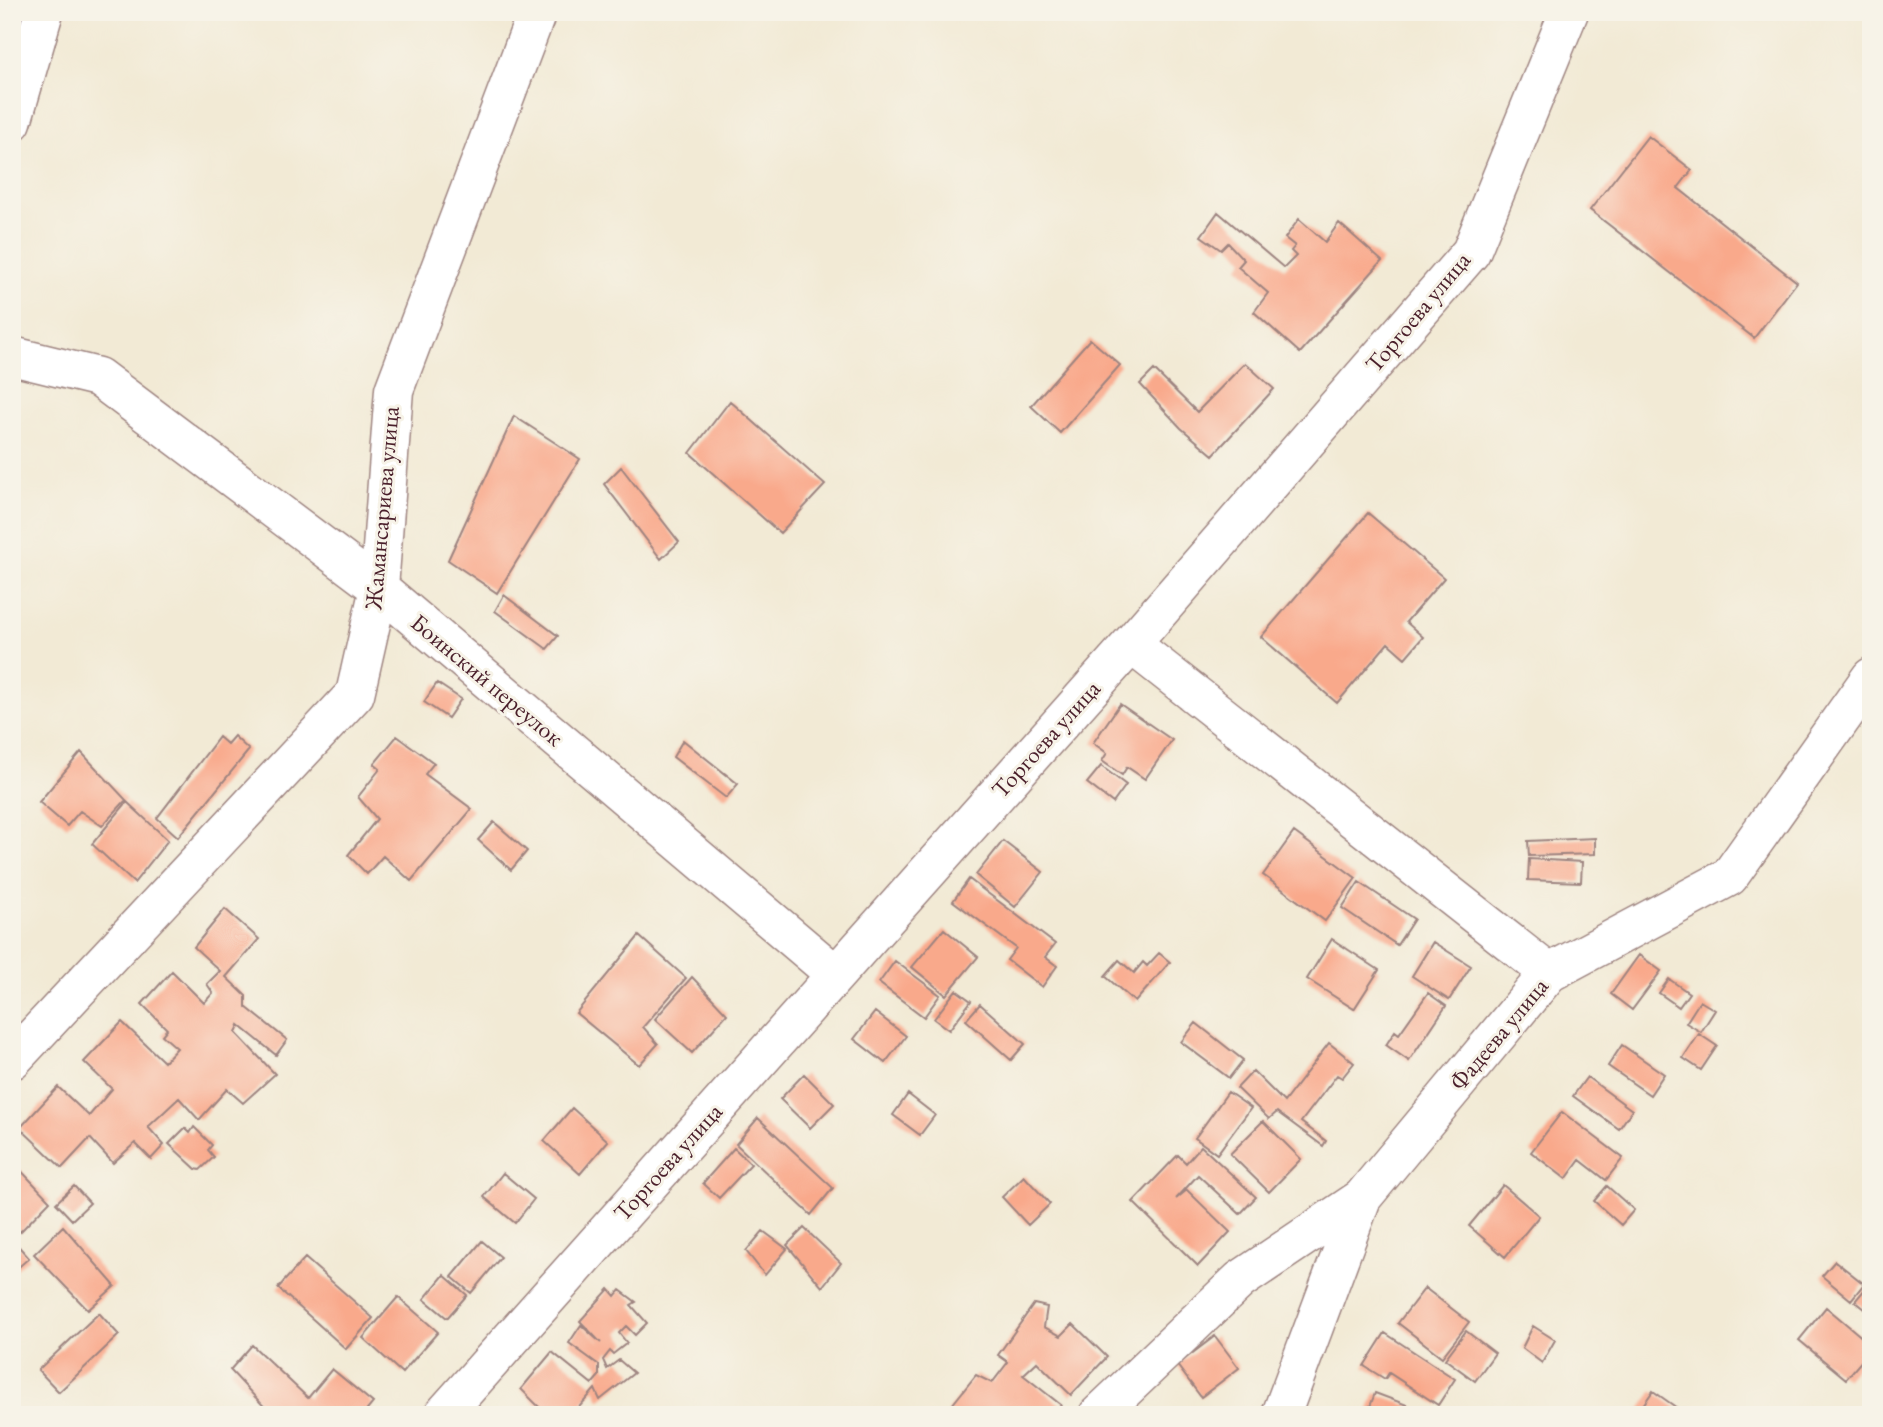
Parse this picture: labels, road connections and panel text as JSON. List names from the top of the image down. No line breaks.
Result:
{"streets":{"street":["Торгоева улица","Жамансариева улица","Боинский переулок","Фадеева улица"]},"crossings":[["Торгоева улица","Боинский переулок"],["Жамансариева улица","Боинский переулок"]]}
